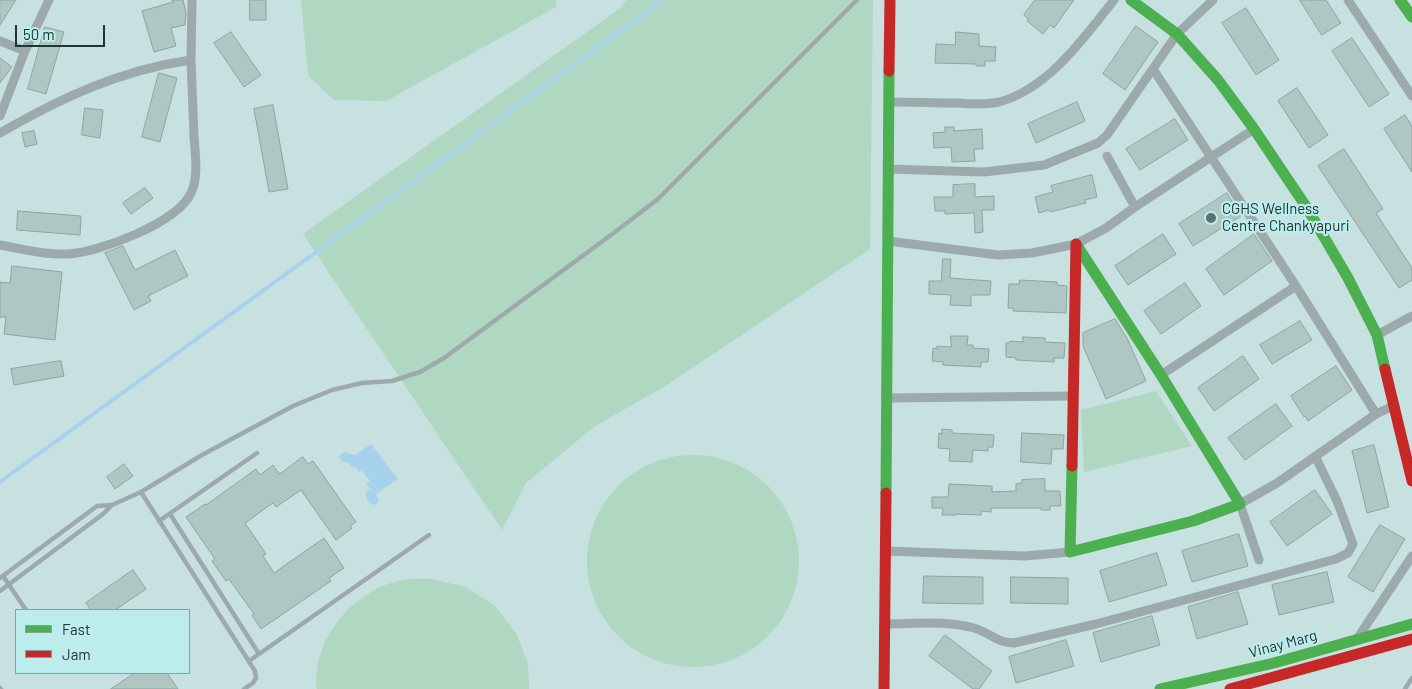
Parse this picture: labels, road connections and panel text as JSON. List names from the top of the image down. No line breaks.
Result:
{"streets":{"street":["Vinay Marg"]},"places":["CGHS Wellness Centre Chankyapuri"],"legend":["Fast","Jam"],"scale_bar":"50 m"}
